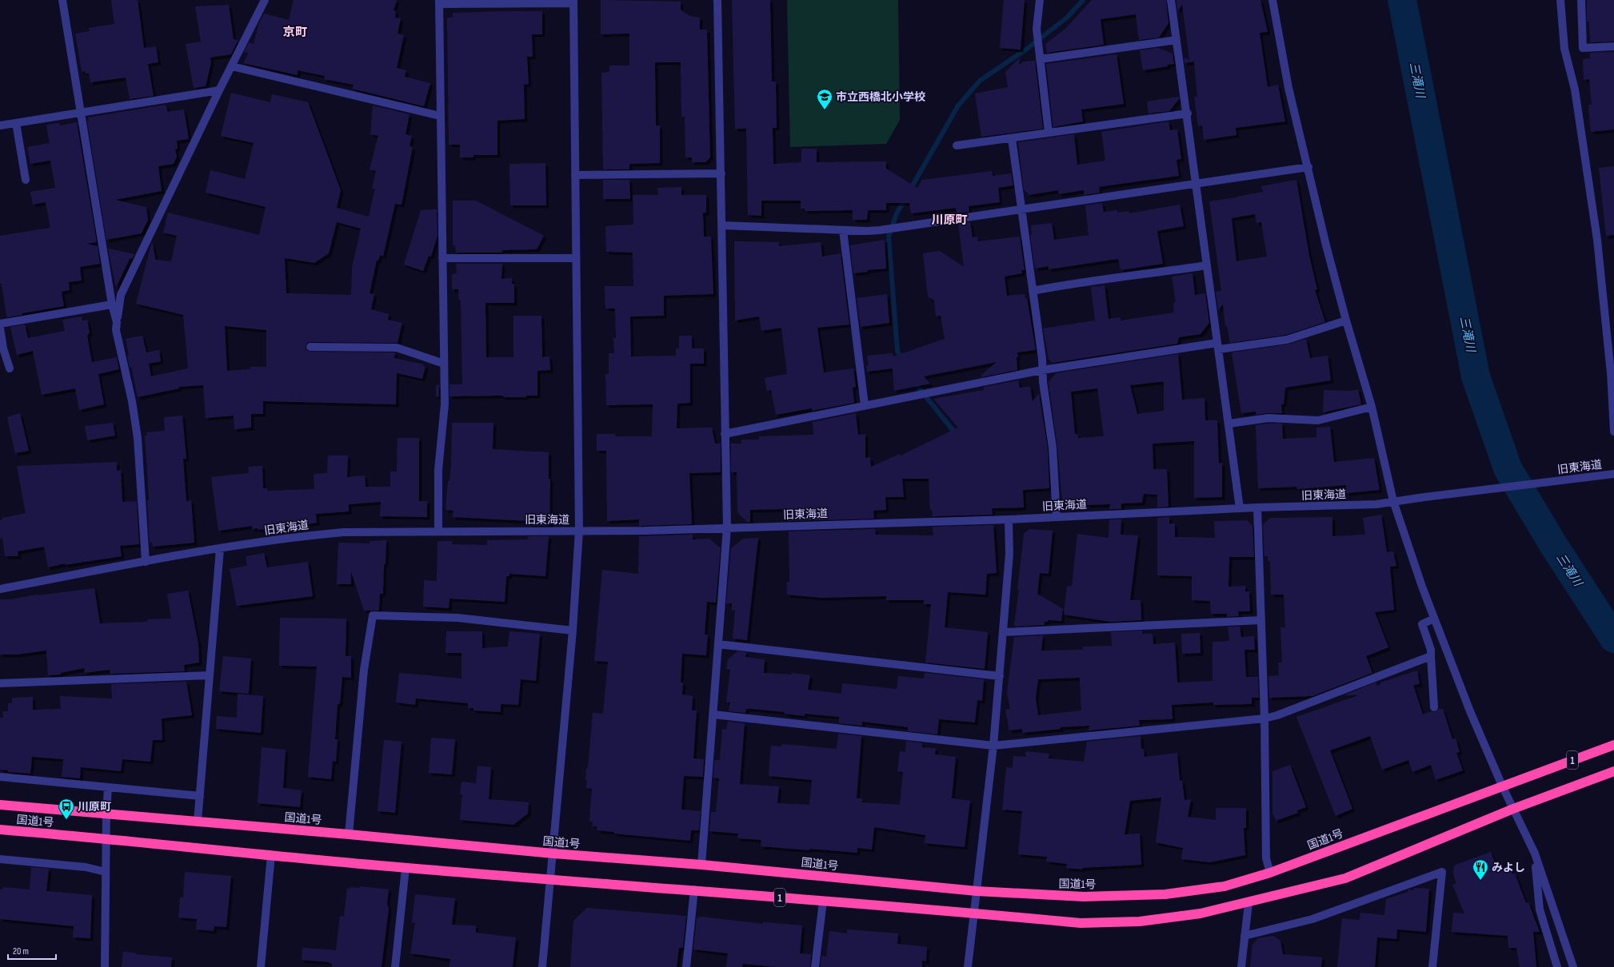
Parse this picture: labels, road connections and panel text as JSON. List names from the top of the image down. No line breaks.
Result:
{"streets":{"highway":["1","国道1号"],"street":["旧東海道"]},"districts":["京町","川原町"],"water":["三滝川"],"places":{"school or university":["市立西橋北小学校"],"bus stop":["川原町"],"restaurant":["みよし"]},"scale_bar":"20 m"}
